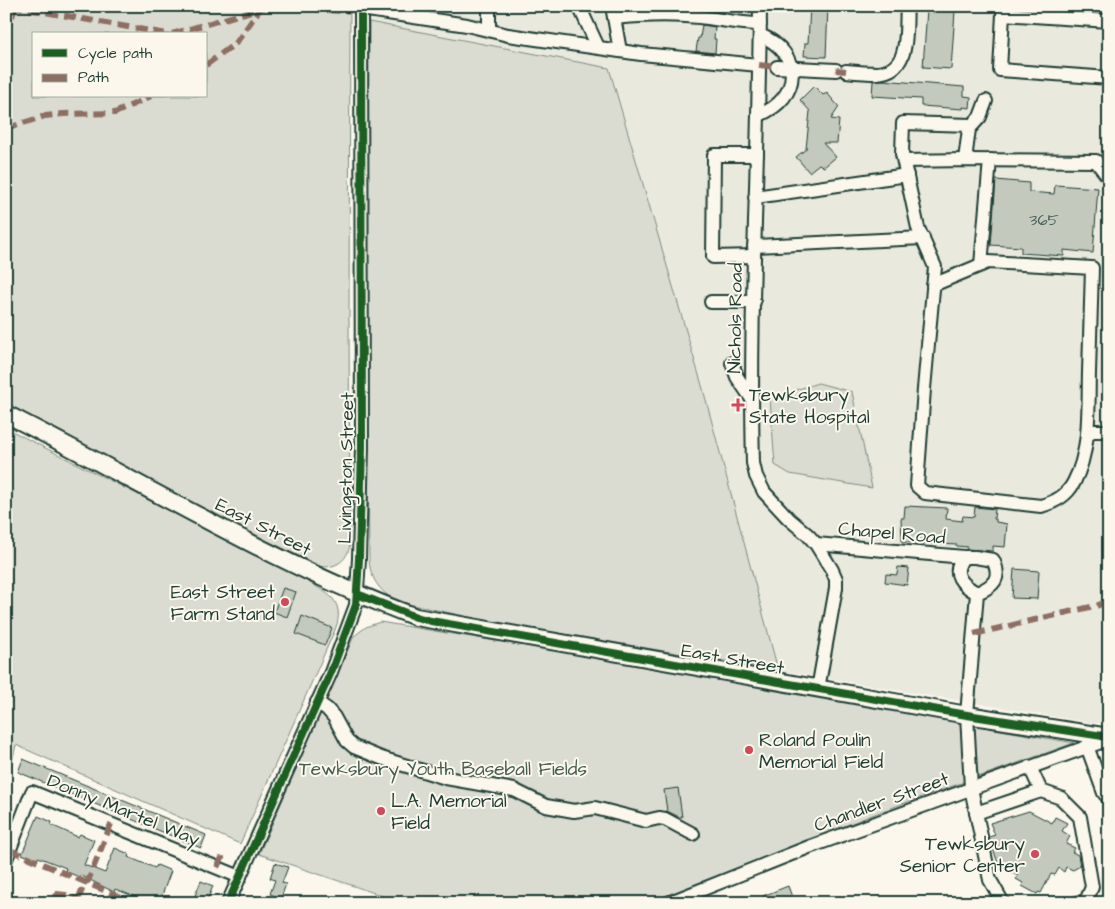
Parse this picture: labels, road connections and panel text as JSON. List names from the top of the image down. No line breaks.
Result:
{"streets":{"main road":["East Street"],"street":["Nichols Road","Livingston Street","Chapel Road","Chandler Street","Donny Martel Way"]},"crossings":[["Nichols Road","East Street"],["Nichols Road","Chapel Road"],["Livingston Street","East Street"],["Livingston Street","Donny Martel Way"],["East Street","Chandler Street"]],"parks":["Tewksbury Youth Baseball Fields"],"places":{"health":["Tewksbury State Hospital"],"other":["East Street Farm Stand","Roland Poulin Memorial Field","L.A. Memorial Field","Tewksbury Senior Center"]},"house_numbers":["365"],"legend":["Cycle path","Path"]}
